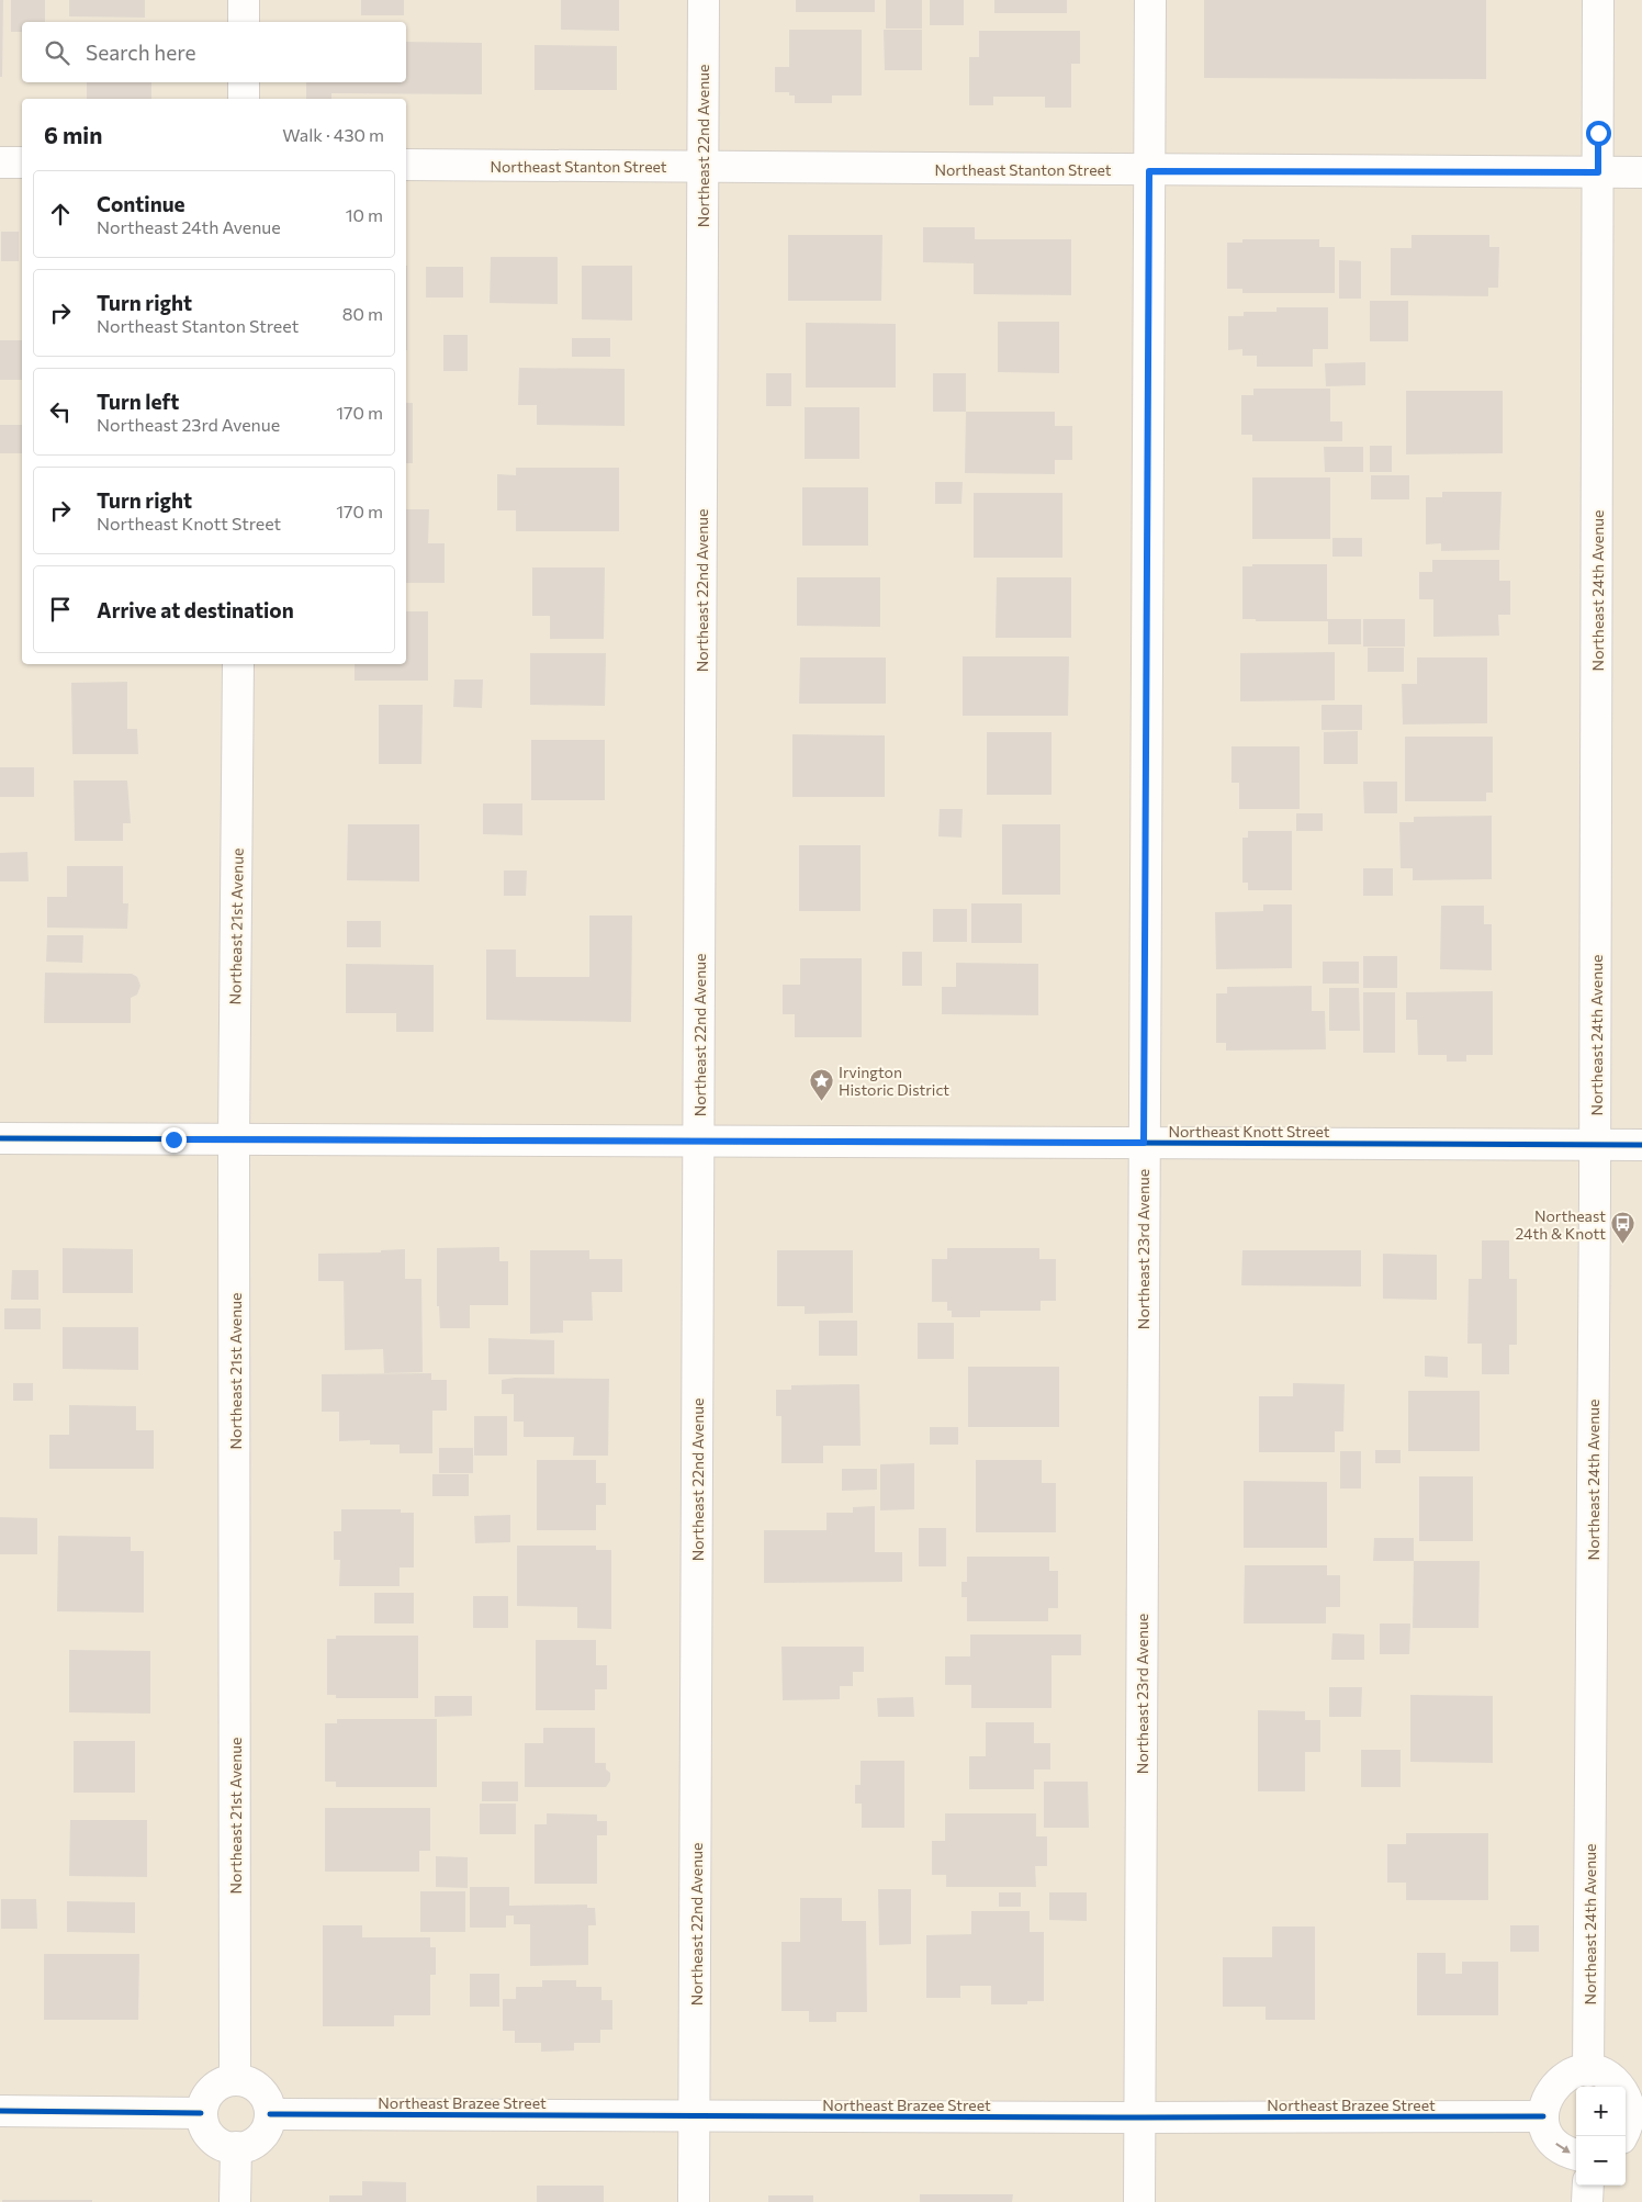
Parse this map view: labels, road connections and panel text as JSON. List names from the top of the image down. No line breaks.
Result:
{"streets":{"street":["Northeast 22nd Avenue","Northeast Stanton Street","Northeast 24th Avenue","Northeast 21st Avenue","Northeast Knott Street","Northeast 23rd Avenue","Northeast Brazee Street"]},"crossings":[["Northeast 22nd Avenue","Northeast Stanton Street"],["Northeast 22nd Avenue","Northeast Knott Street"],["Northeast 22nd Avenue","Northeast Brazee Street"],["Northeast Stanton Street","Northeast 24th Avenue"],["Northeast Stanton Street","Northeast 23rd Avenue"],["Northeast 24th Avenue","Northeast Knott Street"],["Northeast 21st Avenue","Northeast Knott Street"],["Northeast 21st Avenue","Northeast Brazee Street"],["Northeast Knott Street","Northeast 23rd Avenue"],["Northeast 23rd Avenue","Northeast Brazee Street"]],"places":{"place":["Irvington Historic District"],"bus stop":["Northeast 24th & Knott"]},"page":{"search":"Search here","heading":["6 min","Walk · 430 m"],"list":[["Continue","Northeast 24th Avenue","10 m"],["Turn right","Northeast Stanton Street","80 m"],["Turn left","Northeast 23rd Avenue","170 m"],["Turn right","Northeast Knott Street","170 m"],"Arrive at destination"],"map_buttons":["+","−"]}}
